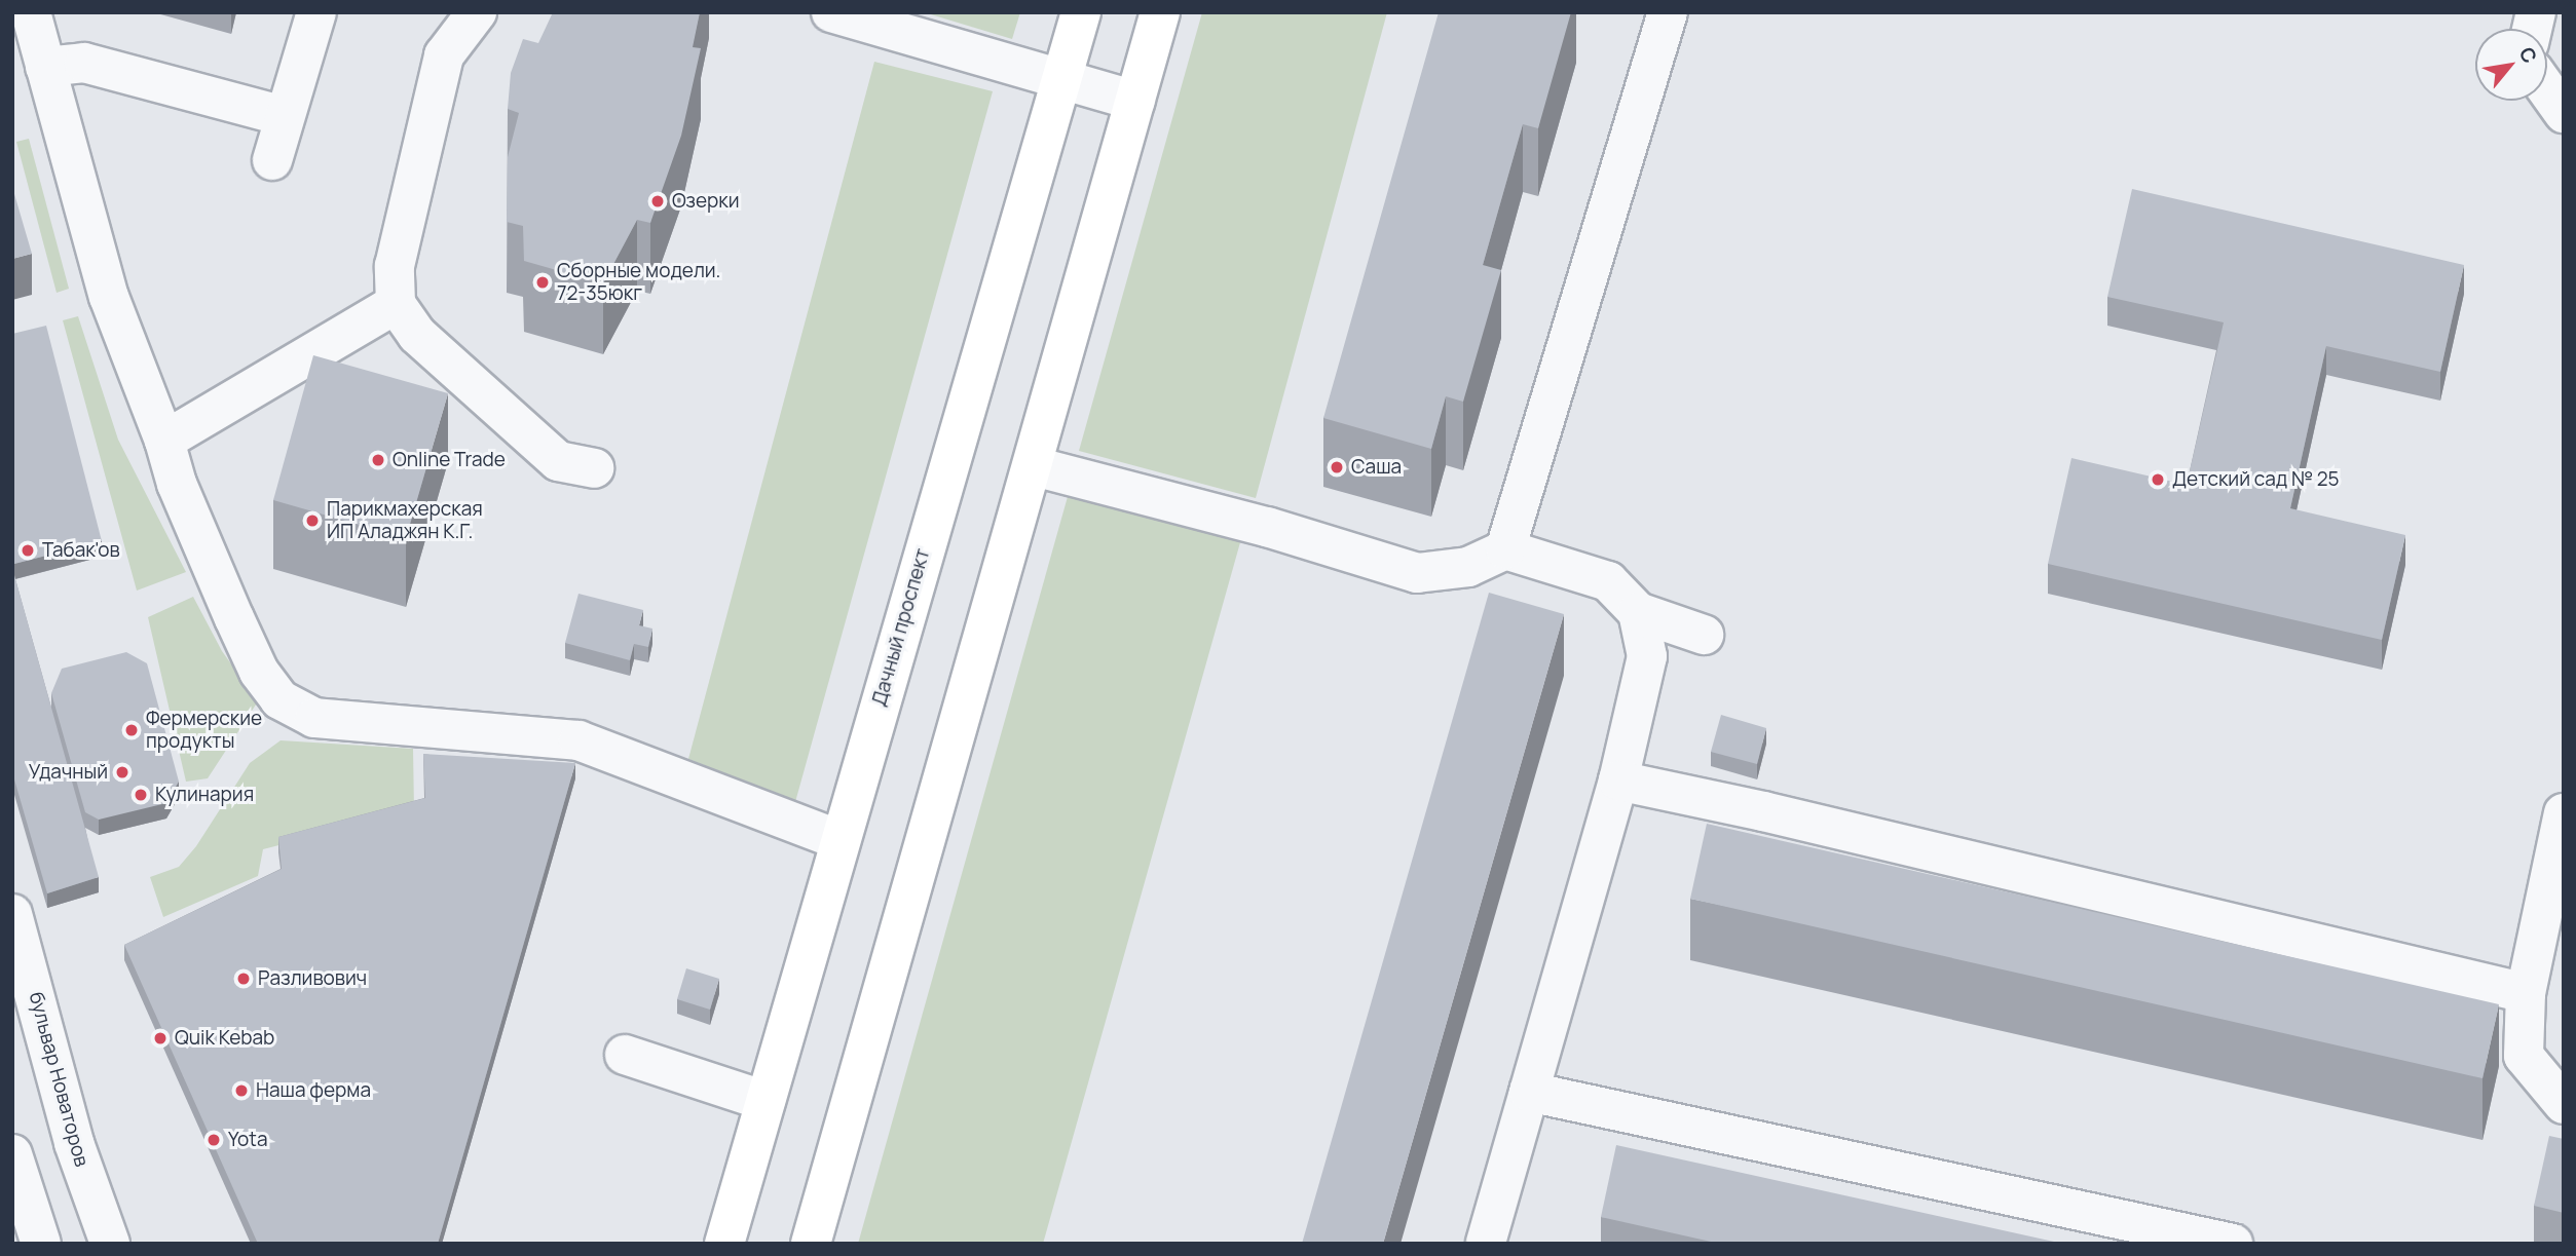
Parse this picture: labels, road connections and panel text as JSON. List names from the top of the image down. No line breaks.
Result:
{"streets":{"main road":["Дачный проспект"],"street":["бульвар Новаторов"]},"places":["Озерки","Сборные модели. 72-35юкг","Online Trade","Саша","Детский сад № 25","Парикмахерская ИП Аладжян К.Г.","Табак'ов","Фермерские продукты","Удачный","Кулинария","Разливович","Quik Kebab","Наша ферма","Yota"],"north":"top right"}
